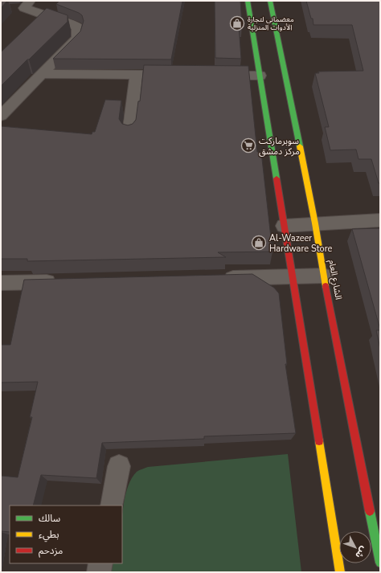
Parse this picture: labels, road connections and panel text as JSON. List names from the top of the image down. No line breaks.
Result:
{"streets":{"main road":["الشارع العام"]},"places":{"shop":["معضماني لتجارة الأدوات المنزلية","Al-Wazeer Hardware Store"],"supermarket":["سوبرماركت مركز دمشق"]},"legend":["سالك","بطيء","مزدحم"],"north":"bottom right"}
